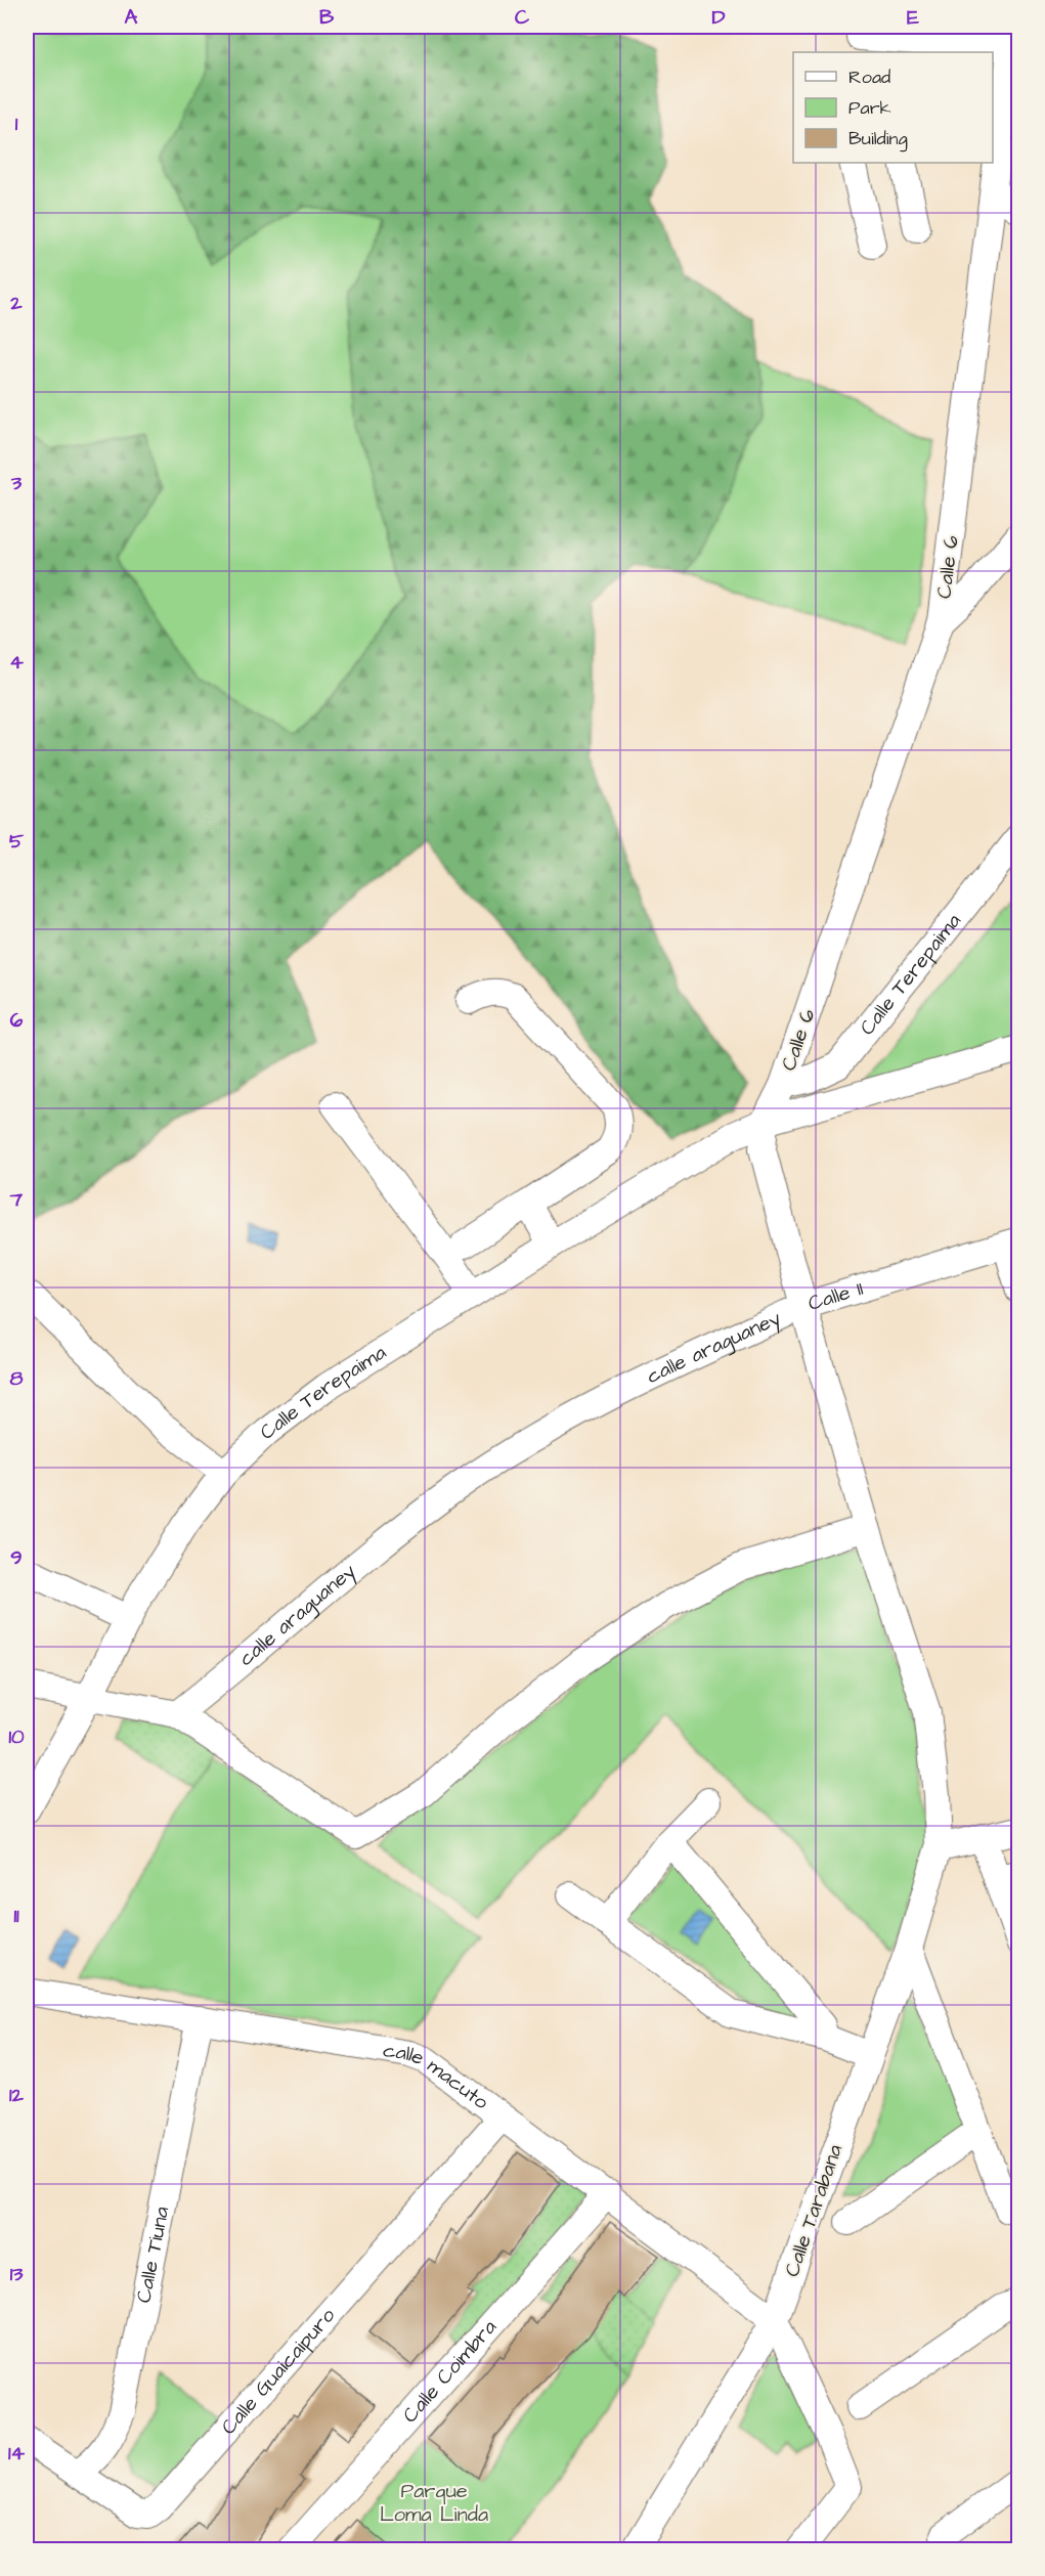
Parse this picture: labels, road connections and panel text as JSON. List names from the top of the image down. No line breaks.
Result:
{"streets":{"street":["Calle 6","Calle Terepaima","Calle 11","calle araguaney","calle macuto","Calle Tarabana","Calle Tiuna","Calle Guaicaipuro","Calle Coimbra"]},"crossings":[["Calle 6","Calle Terepaima"],["Calle 6","Calle 11"],["Calle Terepaima","Calle 11"],["Calle 11","calle araguaney"],["calle araguaney","Calle Tarabana"],["calle macuto","Calle Tarabana"],["calle macuto","Calle Tiuna"],["calle macuto","Calle Guaicaipuro"],["calle macuto","Calle Coimbra"],["Calle Tiuna","Calle Guaicaipuro"]],"parks":["Parque Loma Linda"],"legend":["Road","Park","Building"],"grid":{"columns":["A","B","C","D","E"],"rows":["1","2","3","4","5","6","7","8","9","10","11","12","13","14"]}}
